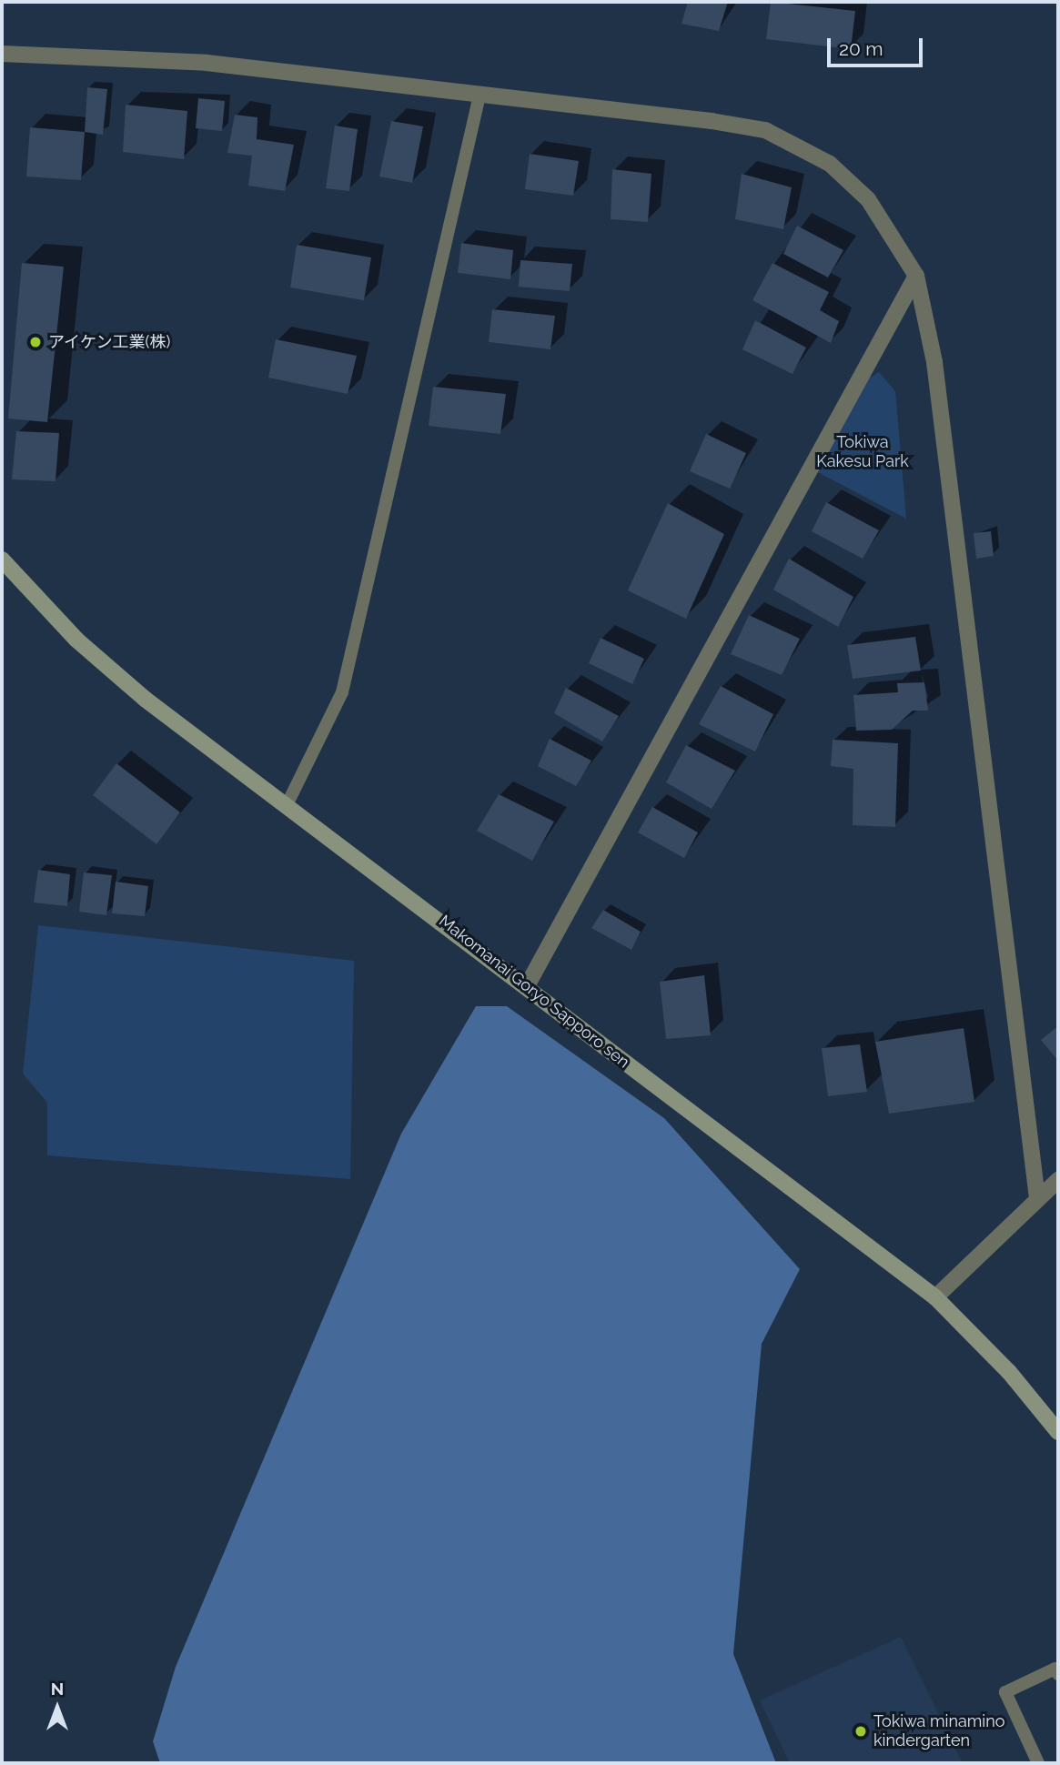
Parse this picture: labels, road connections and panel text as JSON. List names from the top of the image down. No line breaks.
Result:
{"streets":{"main road":["Makomanai Goryo Sapporo sen"]},"parks":["Tokiwa Kakesu Park"],"places":["アイケン工業(株)","Tokiwa minamino kindergarten"],"scale_bar":"20 m","north":"top"}
